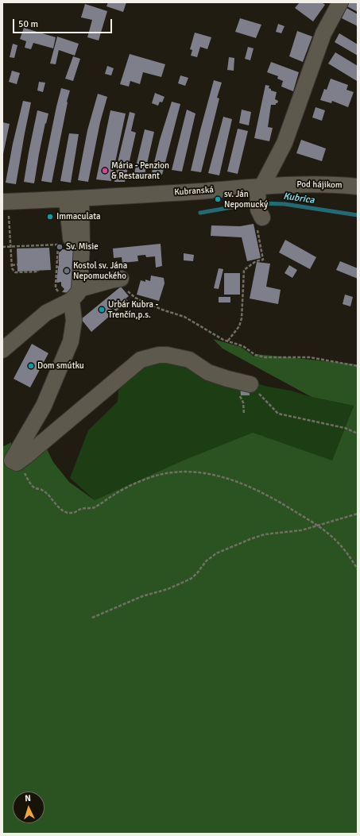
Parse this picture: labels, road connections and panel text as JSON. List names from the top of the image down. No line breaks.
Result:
{"streets":{"street":["Pod hájikom","Kubranská"]},"crossings":[["Pod hájikom","Kubranská"]],"water":["Kubrica"],"places":["Mária - Penzion & Restaurant","sv. Ján Nepomucký","Immaculata","Sv. Misie","Kostol sv. Jána Nepomuckého","Urbár Kubra - Trenčín,p.s.","Dom smútku"],"scale_bar":"50 m","north":"top"}
